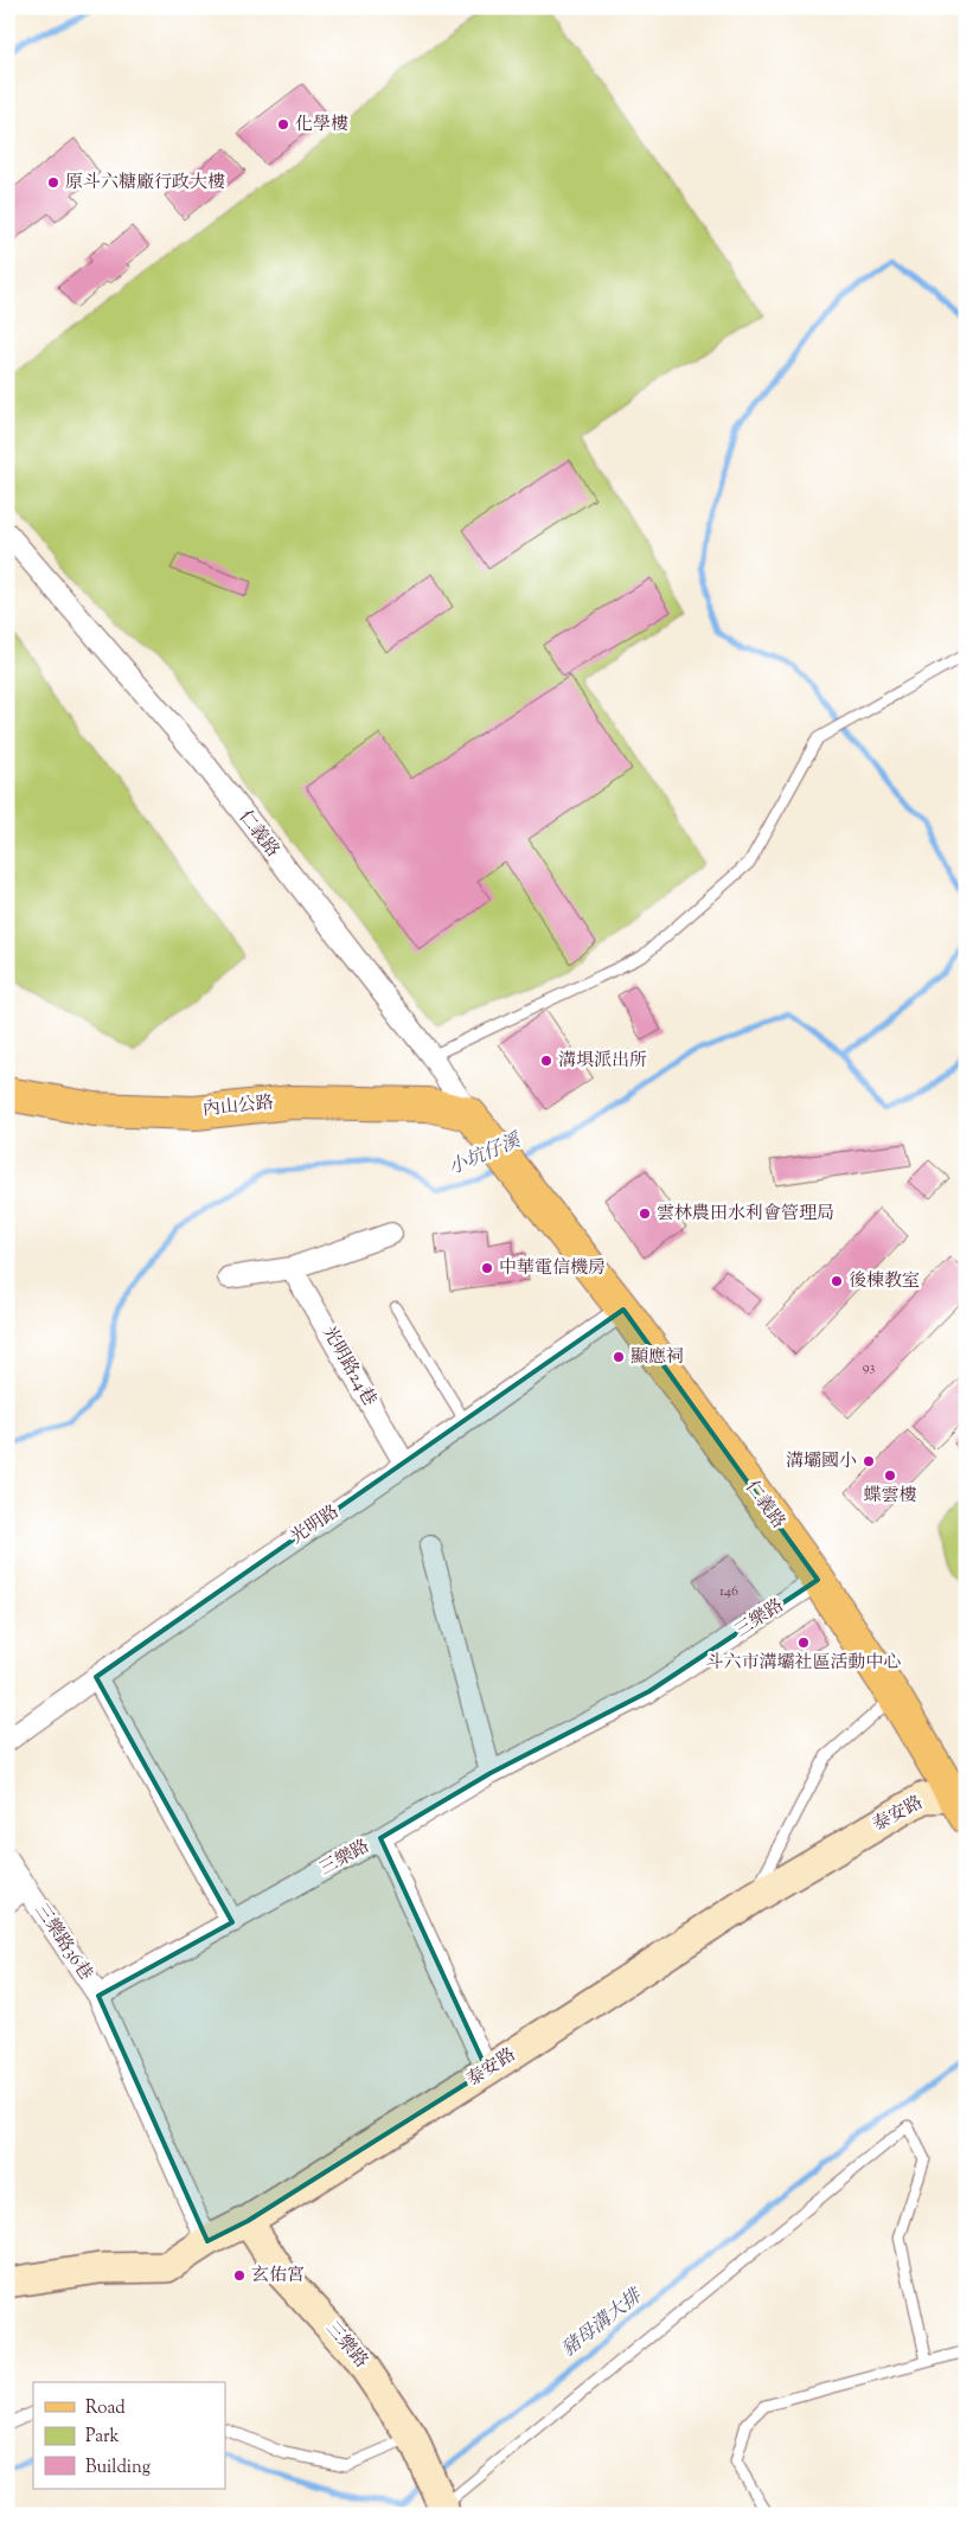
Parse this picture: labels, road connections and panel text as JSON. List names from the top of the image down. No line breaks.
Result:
{"streets":{"main road":["仁義路","內山公路"],"street":["光明路24巷","光明路","三樂路","泰安路","三樂路36巷"]},"crossings":[["仁義路","內山公路"],["仁義路","光明路"],["仁義路","三樂路"],["仁義路","泰安路"],["光明路24巷","光明路"],["三樂路","泰安路"],["三樂路","三樂路36巷"]],"water":["小坑仔溪","豬母溝大排"],"places":["化學樓","原斗六糖廠行政大樓","溝埧派出所","雲林農田水利會管理局","中華電信機房","後棟教室","顯應祠","溝壩國小","蝶雲樓","斗六市溝壩社區活動中心","玄佑宮"],"house_numbers":["93","146"],"legend":["Road","Park","Building"]}
